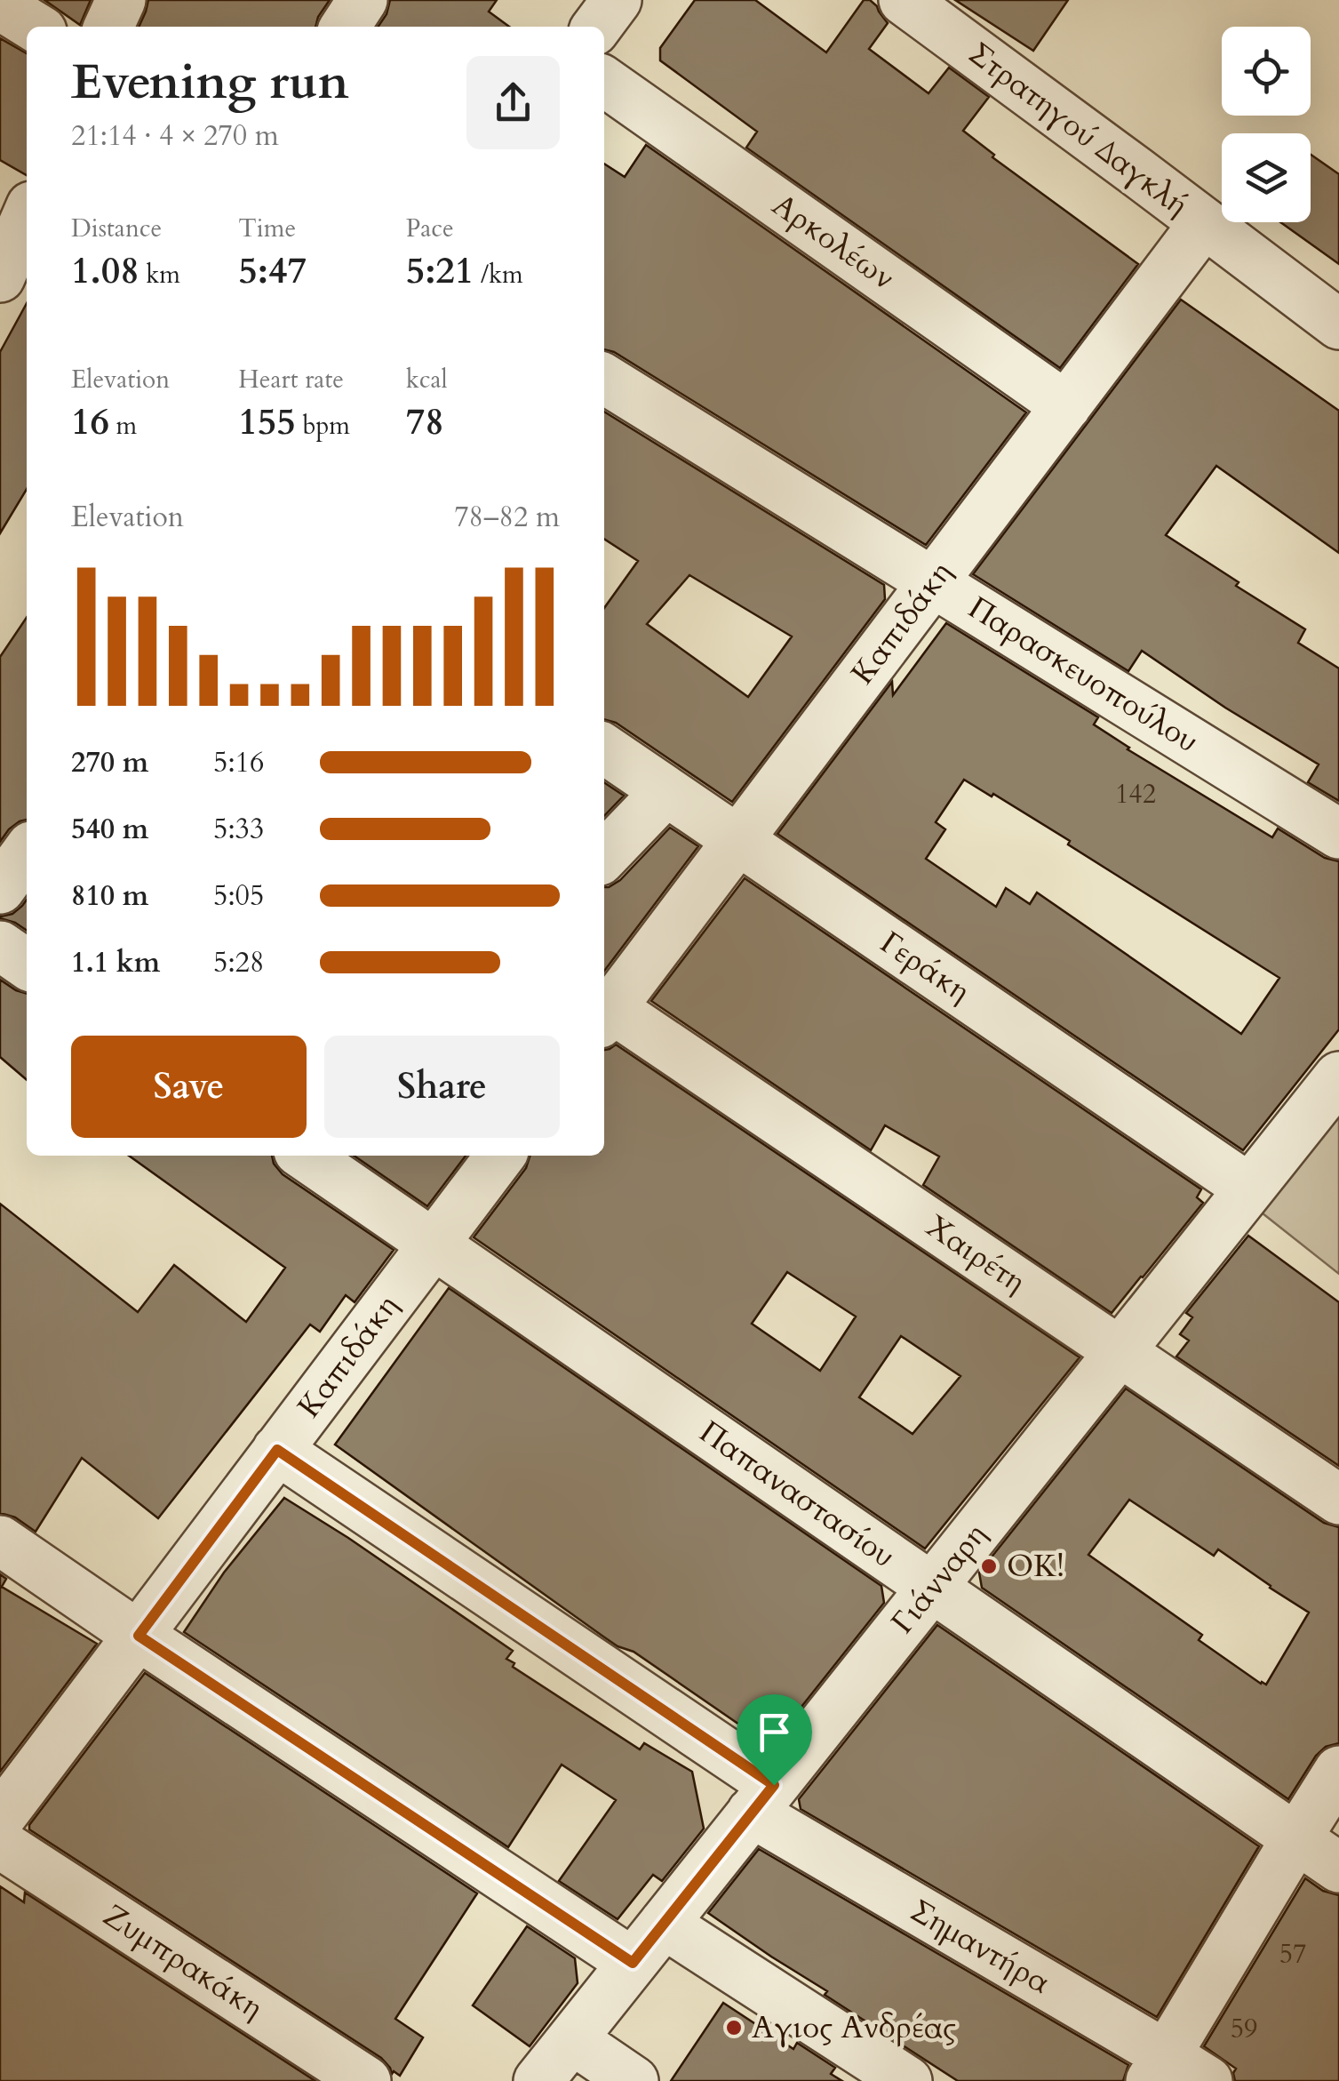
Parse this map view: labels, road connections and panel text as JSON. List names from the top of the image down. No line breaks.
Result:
{"streets":{"street":["Στρατηγού Δαγκλή","Αρκολέων","Καπιδάκη","Παρασκευοπούλου","Γεράκη","Χαιρέτη","Παπαναστασίου","Γιάνναρη","Σημαντήρα","Ζυμπρακάκη"]},"crossings":[["Στρατηγού Δαγκλή","Καπιδάκη"],["Αρκολέων","Καπιδάκη"],["Καπιδάκη","Παρασκευοπούλου"],["Καπιδάκη","Γεράκη"],["Καπιδάκη","Χαιρέτη"],["Καπιδάκη","Παπαναστασίου"],["Καπιδάκη","Σημαντήρα"],["Γεράκη","Γιάνναρη"],["Χαιρέτη","Γιάνναρη"],["Παπαναστασίου","Γιάνναρη"],["Γιάνναρη","Σημαντήρα"]],"places":["OK!","Αγιος Ανδρέας"],"house_numbers":["142","57","59"],"page":{"heading":["Evening run","21:14 · 4 × 270 m"],"stats":[["Distance","1.08 km"],["Time","5:47"],["Pace","5:21 /km"],["Elevation","16 m"],["Heart rate","155 bpm"],["kcal","78"]],"chart":["Elevation","78–82 m"],"list":[{"name":"270 m","note":"5:16"},{"name":"540 m","note":"5:33"},{"name":"810 m","note":"5:05"},{"name":"1.1 km","note":"5:28"}],"buttons":["Save","Share"]}}
